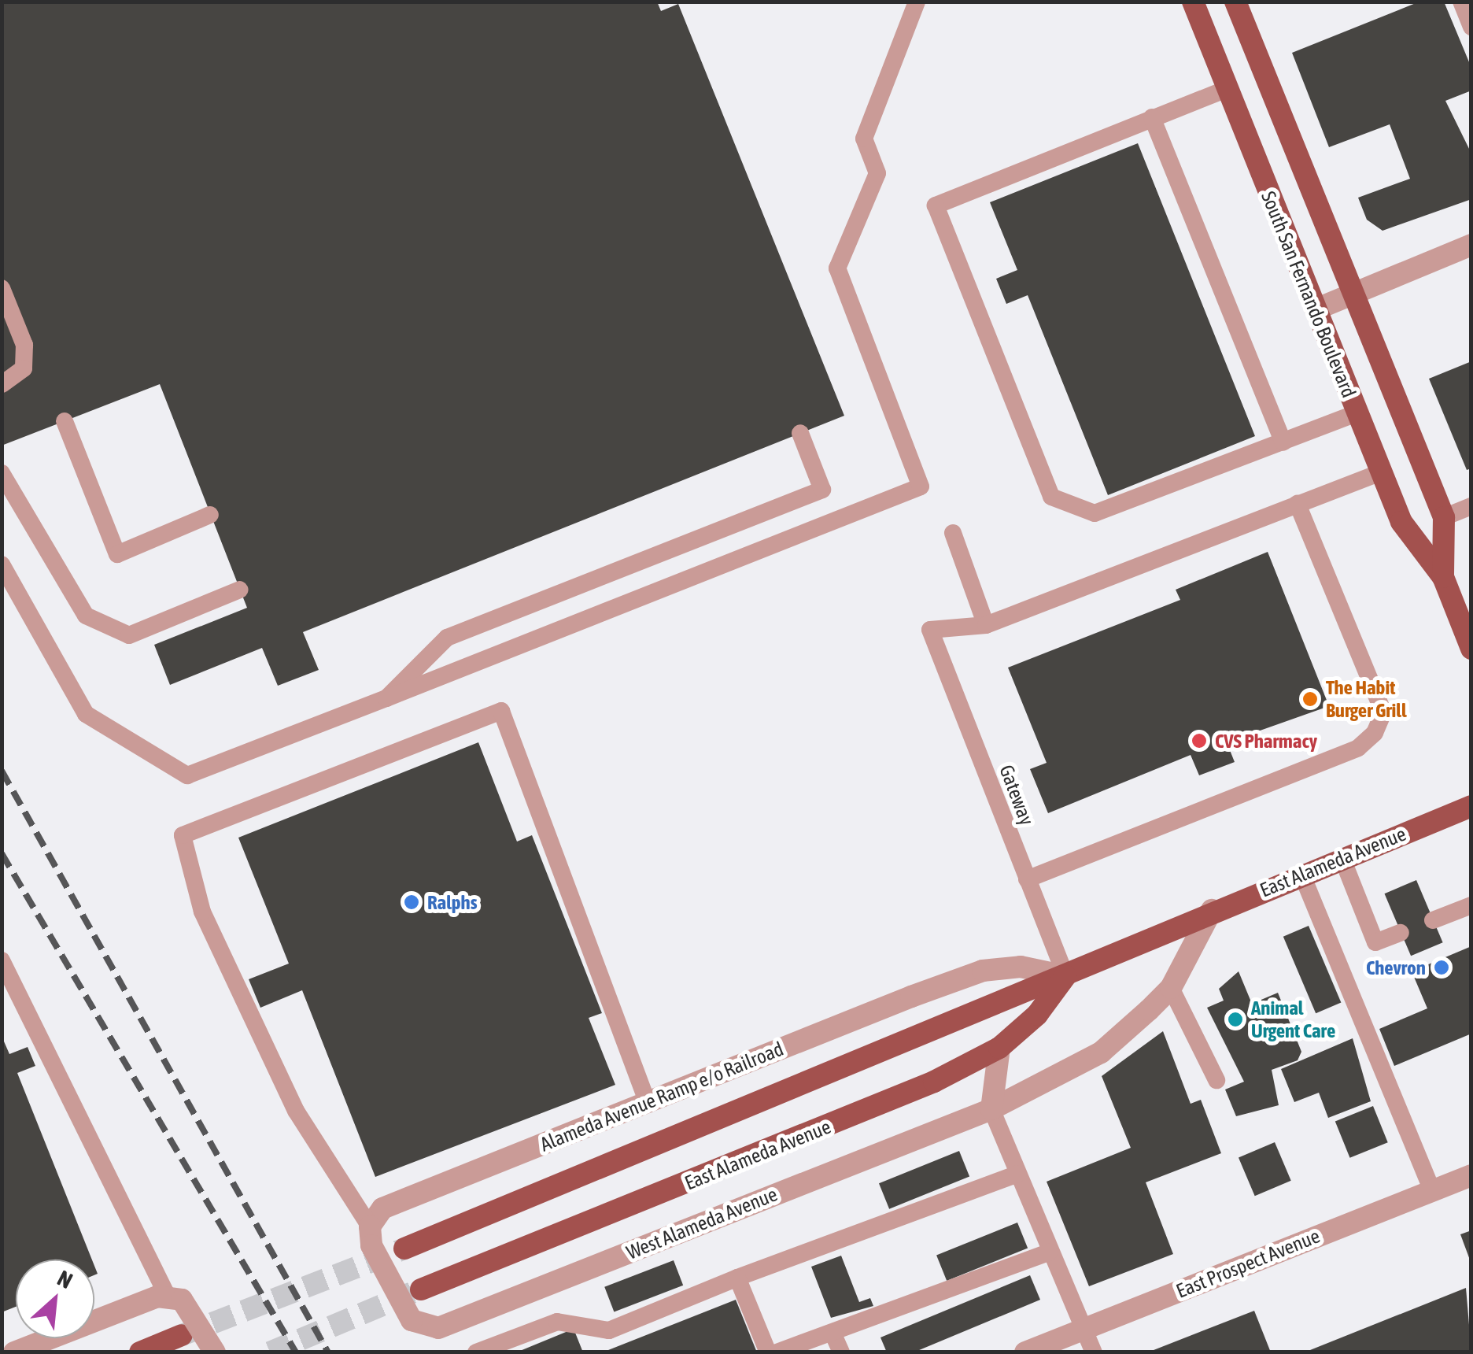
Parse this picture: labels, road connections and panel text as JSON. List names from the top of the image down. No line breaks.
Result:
{"streets":{"main road":["South San Fernando Boulevard","East Alameda Avenue"],"street":["Alameda Avenue Ramp e/o Railroad","West Alameda Avenue","East Prospect Avenue"],"lane":["Gateway"]},"crossings":[["Gateway","East Alameda Avenue"],["Gateway","Alameda Avenue Ramp e/o Railroad"],["East Alameda Avenue","Alameda Avenue Ramp e/o Railroad"],["East Alameda Avenue","West Alameda Avenue"],["Alameda Avenue Ramp e/o Railroad","West Alameda Avenue"]],"places":["The Habit Burger Grill","CVS Pharmacy","Ralphs","Chevron","Animal Urgent Care"],"north":"top right"}
